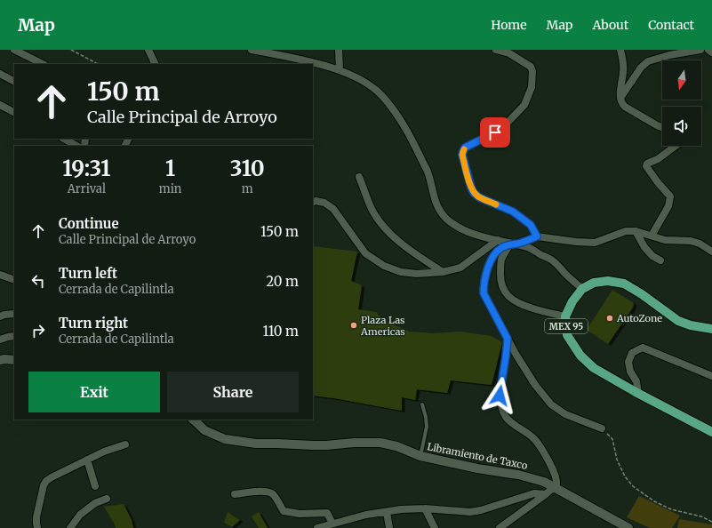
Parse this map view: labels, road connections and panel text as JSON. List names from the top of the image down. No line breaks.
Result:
{"streets":{"main road":["MEX 95","Libramiento de Taxco"]},"places":["AutoZone","Plaza Las Americas"],"north":"bottom","page":{"header":"Map","nav":["Home","Map","About","Contact"],"turn":["150 m","Calle Principal de Arroyo"],"eta":["19:31","Arrival","1","min","310","m"],"list":[{"name":"Continue","note":"Calle Principal de Arroyo","value":"150 m"},{"name":"Turn left","note":"Cerrada de Capilintla","value":"20 m"},{"name":"Turn right","note":"Cerrada de Capilintla","value":"110 m"}],"buttons":["Exit","Share"]}}
